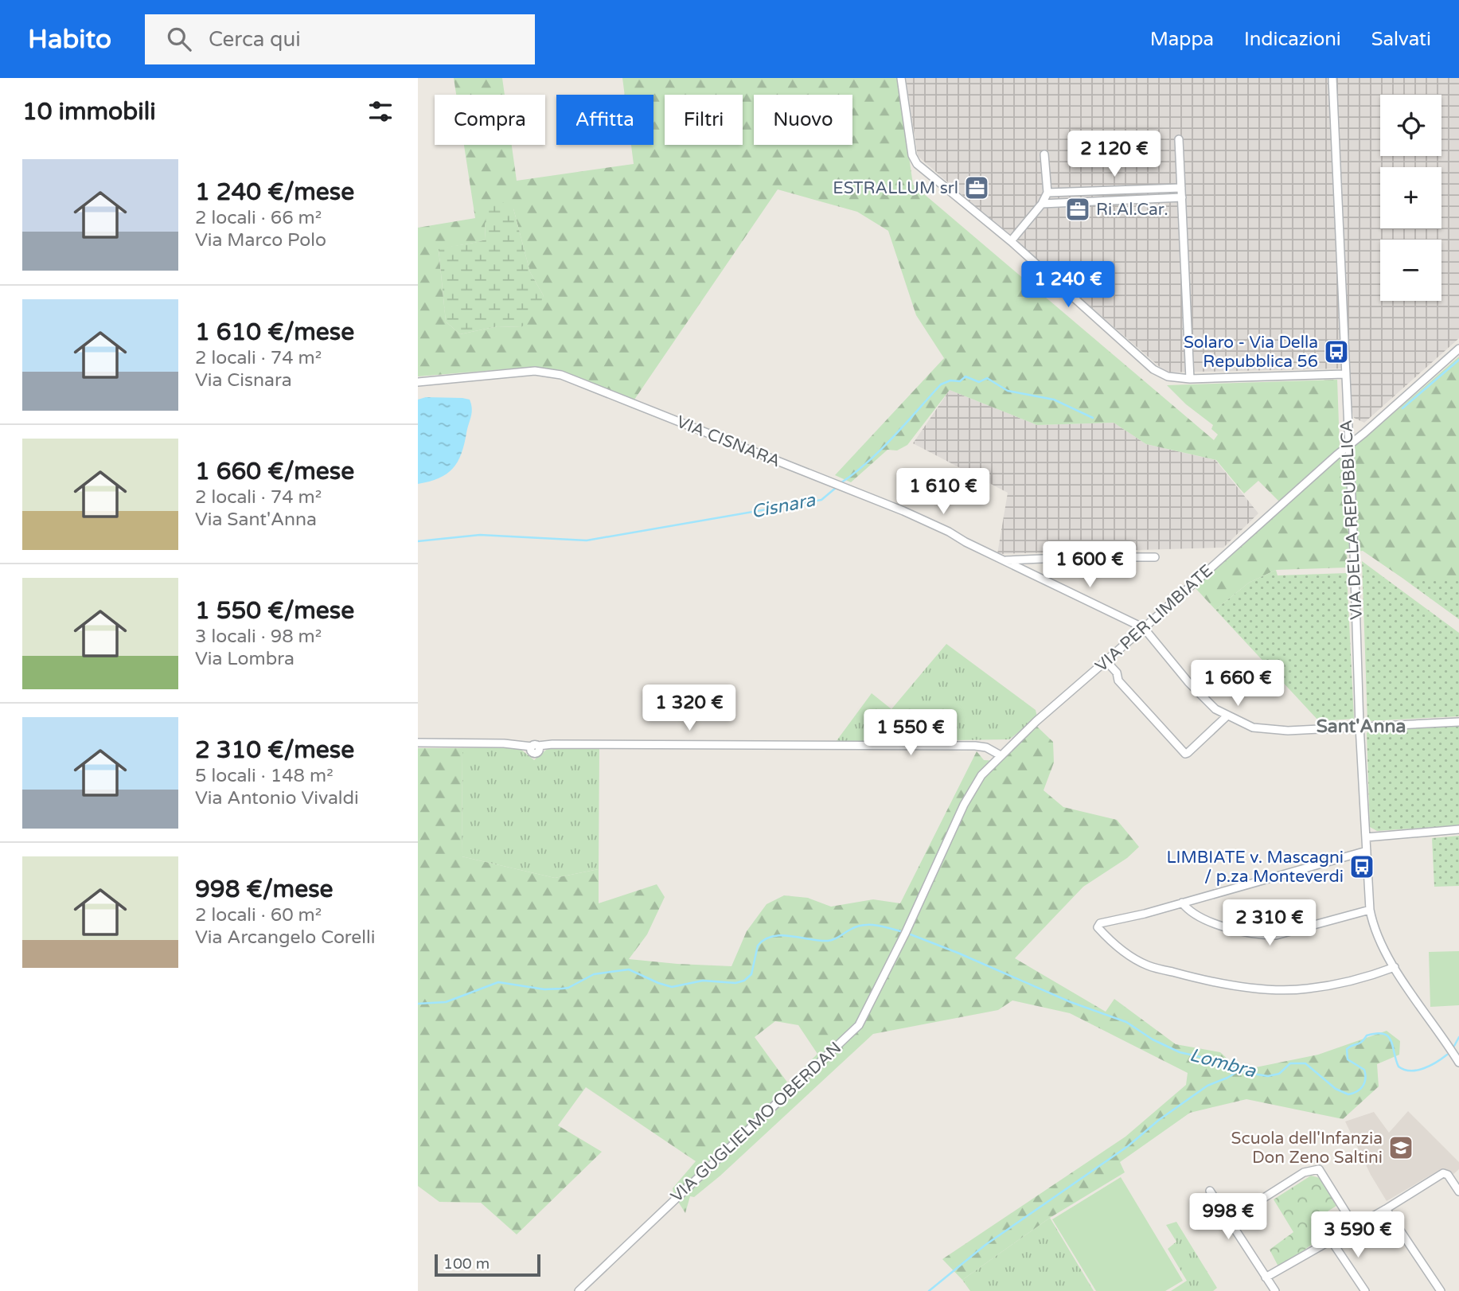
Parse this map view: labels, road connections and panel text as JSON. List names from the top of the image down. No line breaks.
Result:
{"streets":{"street":["VIA CISNARA","VIA DELLA REPUBBLICA","VIA PER LIMBIATE","VIA GUGLIELMO OBERDAN"]},"crossings":[["VIA CISNARA","VIA PER LIMBIATE"],["VIA DELLA REPUBBLICA","VIA PER LIMBIATE"],["VIA PER LIMBIATE","VIA GUGLIELMO OBERDAN"]],"districts":["Sant'Anna"],"water":["Cisnara","Lombra"],"places":{"office":["ESTRALLUM srl","Ri.Al.Car."],"bus stop":["Solaro - Via Della Repubblica 56","LIMBIATE v. Mascagni / p.za Monteverdi"],"school or university":["Scuola dell'Infanzia Don Zeno Saltini"]},"scale_bar":"100 m","page":{"header":"Habito","search":"Cerca qui","nav":["Mappa","Indicazioni","Salvati"],"heading":"10 immobili","map_buttons":["+","−"],"chip":["Compra","Affitta","Filtri","Nuovo"],"price":["2 120 €","1 240 €","1 610 €","1 600 €","1 660 €","1 320 €","1 550 €","2 310 €","998 €","3 590 €"],"list":[{"name":"1 240 €/mese","note":"2 locali · 66 m² · Via Marco Polo"},{"name":"1 610 €/mese","note":"2 locali · 74 m² · Via Cisnara"},{"name":"1 660 €/mese","note":"2 locali · 74 m² · Via Sant'Anna"},{"name":"1 550 €/mese","note":"3 locali · 98 m² · Via Lombra"},{"name":"2 310 €/mese","note":"5 locali · 148 m² · Via Antonio Vivaldi"},{"name":"998 €/mese","note":"2 locali · 60 m² · Via Arcangelo Corelli"}],"scale":"100 m"}}
